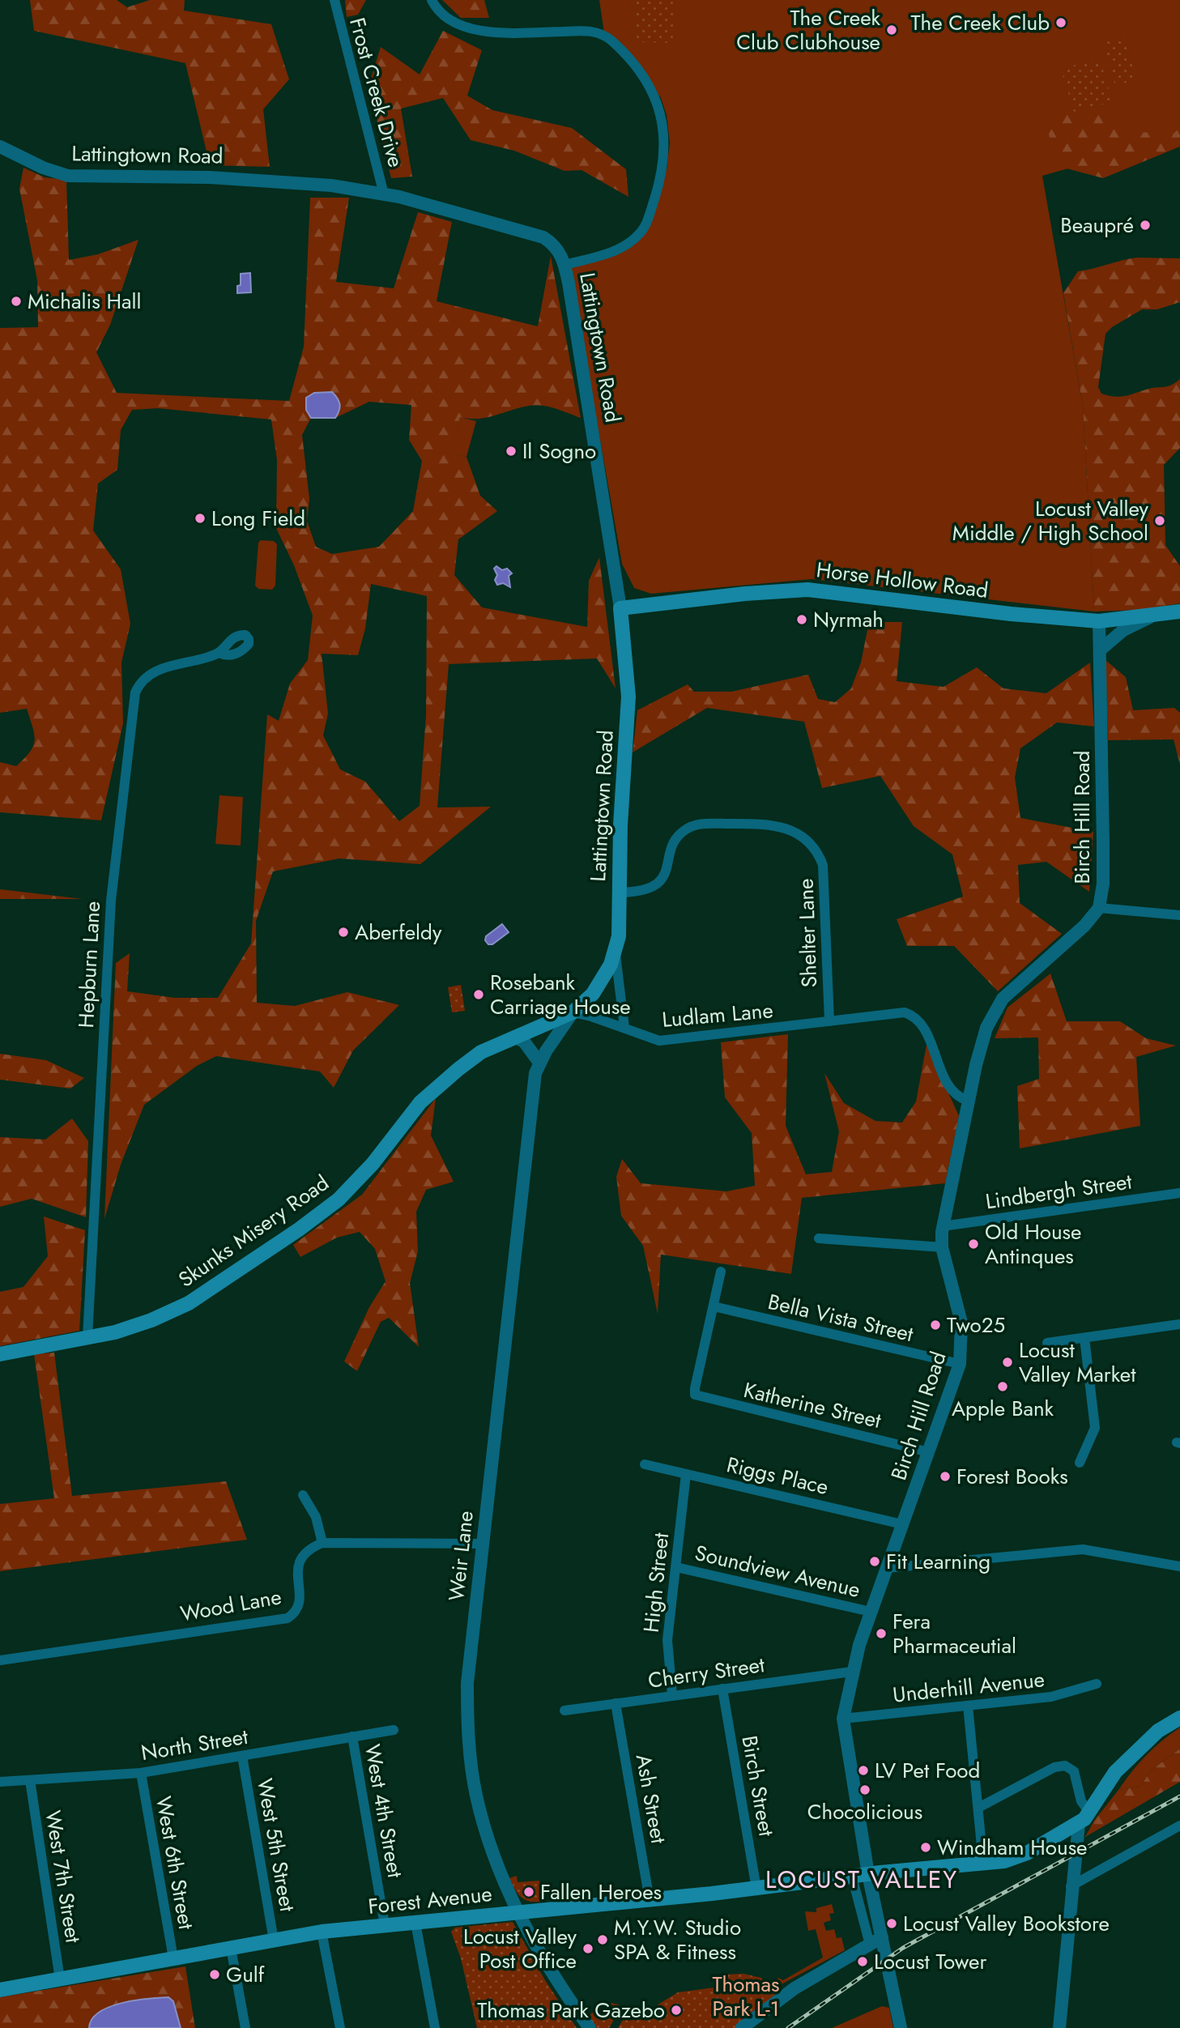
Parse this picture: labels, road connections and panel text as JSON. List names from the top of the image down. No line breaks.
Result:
{"streets":{"main road":["Lattingtown Road","Horse Hollow Road","Skunks Misery Road","Forest Avenue"],"street":["Frost Creek Drive","Birch Hill Road","Shelter Lane","Hepburn Lane","Ludlam Lane","Lindbergh Street","Bella Vista Street","Katherine Street","Riggs Place","Weir Lane","Soundview Avenue","High Street","Wood Lane","Cherry Street","Underhill Avenue","North Street","Birch Street","Ash Street","West 4th Street","West 5th Street","West 6th Street","West 7th Street"]},"crossings":[["Frost Creek Drive","Lattingtown Road"],["Lattingtown Road","Horse Hollow Road"],["Lattingtown Road","Shelter Lane"],["Lattingtown Road","Ludlam Lane"],["Lattingtown Road","Skunks Misery Road"],["Lattingtown Road","Weir Lane"],["Horse Hollow Road","Birch Hill Road"],["Birch Hill Road","Ludlam Lane"],["Birch Hill Road","Lindbergh Street"],["Birch Hill Road","Bella Vista Street"],["Birch Hill Road","Katherine Street"],["Birch Hill Road","Riggs Place"],["Birch Hill Road","Soundview Avenue"],["Birch Hill Road","Cherry Street"],["Birch Hill Road","Underhill Avenue"],["Birch Hill Road","Forest Avenue"],["Shelter Lane","Ludlam Lane"],["Hepburn Lane","Skunks Misery Road"],["Ludlam Lane","Skunks Misery Road"],["Ludlam Lane","Weir Lane"],["Skunks Misery Road","Weir Lane"],["Bella Vista Street","Katherine Street"],["Riggs Place","High Street"],["Weir Lane","Forest Avenue"],["Soundview Avenue","High Street"],["High Street","Cherry Street"],["Cherry Street","Birch Street"],["Cherry Street","Ash Street"],["North Street","West 4th Street"],["North Street","West 5th Street"],["North Street","West 6th Street"],["North Street","West 7th Street"],["Birch Street","Forest Avenue"],["Ash Street","Forest Avenue"],["West 4th Street","Forest Avenue"],["West 5th Street","Forest Avenue"],["West 6th Street","Forest Avenue"],["West 7th Street","Forest Avenue"]],"districts":["LOCUST VALLEY"],"parks":["Thomas Park L-1"],"places":["The Creek Club","The Creek Club Clubhouse","Beaupré","Michalis Hall","Il Sogno","Long Field","Locust Valley Middle / High School","Nyrmah","Aberfeldy","Rosebank Carriage House","Old House Antinques","Two25","Locust Valley Market","Apple Bank","Forest Books","Fit Learning","Fera Pharmaceutial","LV Pet Food","Chocolicious","Windham House","Fallen Heroes","Locust Valley Bookstore","M.Y.W. Studio SPA & Fitness","Locust Valley Post Office","Locust Tower","Gulf","Thomas Park Gazebo"]}
